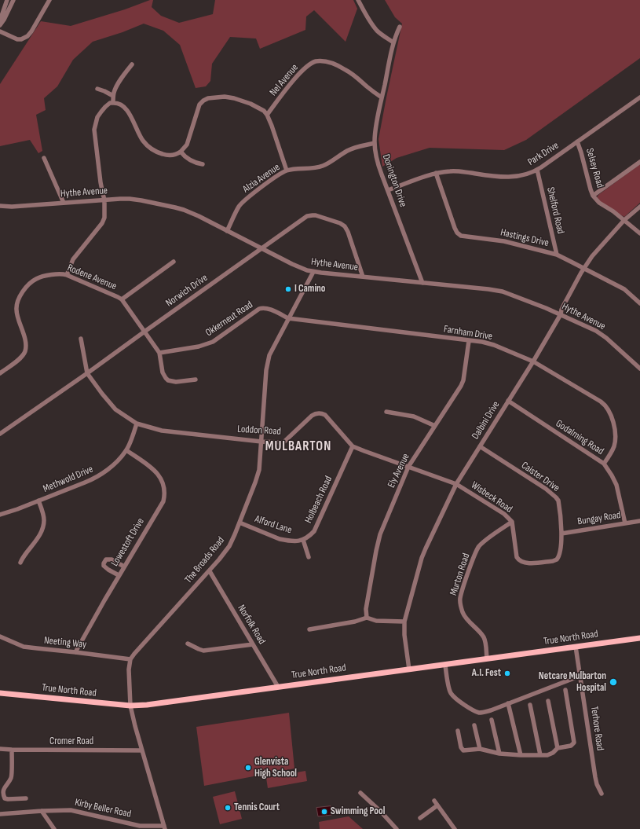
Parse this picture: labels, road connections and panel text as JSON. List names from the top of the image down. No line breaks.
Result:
{"streets":{"main road":["True North Road"],"street":["Nel Avenue","Park Drive","Selsey Road","Alzia Avenue","Donington Drive","Hythe Avenue","Shelford Road","Hastings Drive","Rodene Avenue","Norwich Drive","Okkerneut Road","Farnham Drive","Dalbini Drive","Loddon Road","Godalming Road","Ely Avenue","Caister Drive","Methwold Drive","Wisbeck Road","Holbeach Road","Bungay Road","Alford Lane","Lowestoft Drive","The Broads Road","Murton Road","Norfolk Road","Neeting Way","Terhore Road","Cromer Road","Kirby Beller Road"]},"crossings":[["Nel Avenue","Alzia Avenue"],["Nel Avenue","Donington Drive"],["Park Drive","Selsey Road"],["Park Drive","Donington Drive"],["Park Drive","Shelford Road"],["Park Drive","Hastings Drive"],["Selsey Road","Dalbini Drive"],["Alzia Avenue","Donington Drive"],["Alzia Avenue","Hythe Avenue"],["Donington Drive","Hythe Avenue"],["Hythe Avenue","Norwich Drive"],["Hythe Avenue","Dalbini Drive"],["Hythe Avenue","The Broads Road"],["Shelford Road","Hastings Drive"],["Hastings Drive","Dalbini Drive"],["Rodene Avenue","Norwich Drive"],["Rodene Avenue","Okkerneut Road"],["Norwich Drive","Loddon Road"],["Okkerneut Road","Farnham Drive"],["Okkerneut Road","The Broads Road"],["Farnham Drive","Dalbini Drive"],["Farnham Drive","Godalming Road"],["Farnham Drive","Ely Avenue"],["Farnham Drive","The Broads Road"],["Dalbini Drive","Loddon Road"],["Dalbini Drive","Godalming Road"],["Dalbini Drive","Caister Drive"],["Dalbini Drive","Wisbeck Road"],["Dalbini Drive","True North Road"],["Loddon Road","Ely Avenue"],["Loddon Road","Methwold Drive"],["Loddon Road","Wisbeck Road"],["Loddon Road","Holbeach Road"],["Loddon Road","The Broads Road"],["Godalming Road","Bungay Road"],["Caister Drive","Wisbeck Road"],["Caister Drive","Bungay Road"],["Methwold Drive","Lowestoft Drive"],["Wisbeck Road","Murton Road"],["Holbeach Road","Alford Lane"],["Alford Lane","The Broads Road"],["Lowestoft Drive","Neeting Way"],["The Broads Road","Norfolk Road"],["The Broads Road","Neeting Way"],["Murton Road","True North Road"],["Norfolk Road","True North Road"],["True North Road","Terhore Road"]],"districts":["MULBARTON"],"places":["I Camino","A.I. Fest","Netcare Mulbarton Hospital","Glenvista High School","Tennis Court","Swimming Pool"]}
